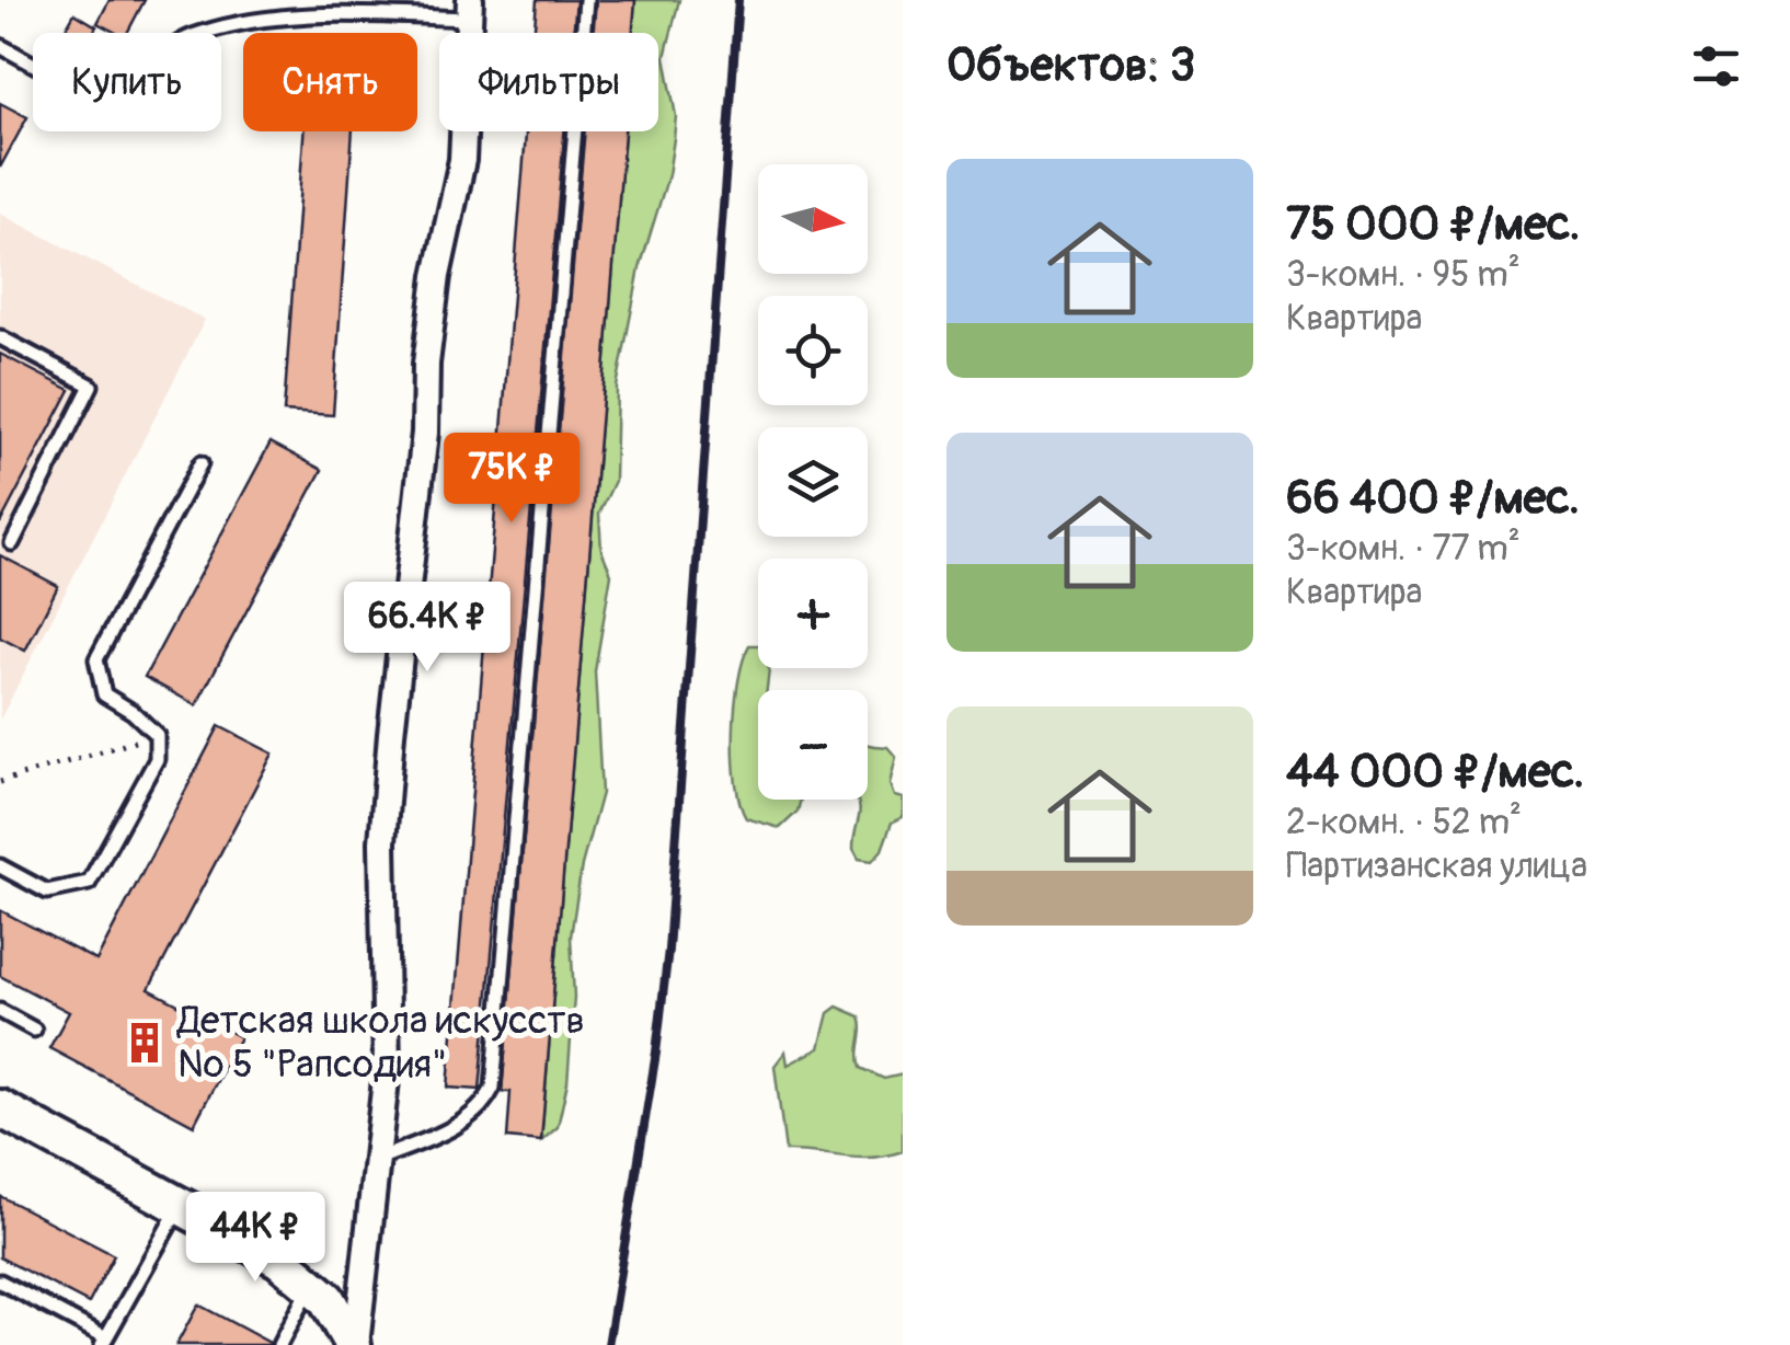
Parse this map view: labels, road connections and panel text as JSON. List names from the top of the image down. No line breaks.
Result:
{"places":{"building":["Детская школа искусств № 5 \"Рапсодия\""]},"north":"right","page":{"heading":"Объектов: 3","chip":["Купить","Снять","Фильтры"],"list":[{"name":"75 000 ₽/мес.","note":"3-комн. · 95 m² · Квартира"},{"name":"66 400 ₽/мес.","note":"3-комн. · 77 m² · Квартира"},{"name":"44 000 ₽/мес.","note":"2-комн. · 52 m² · Партизанская улица"}],"map_buttons":["+","−"],"price":["75K ₽","66.4K ₽","44K ₽"]}}
